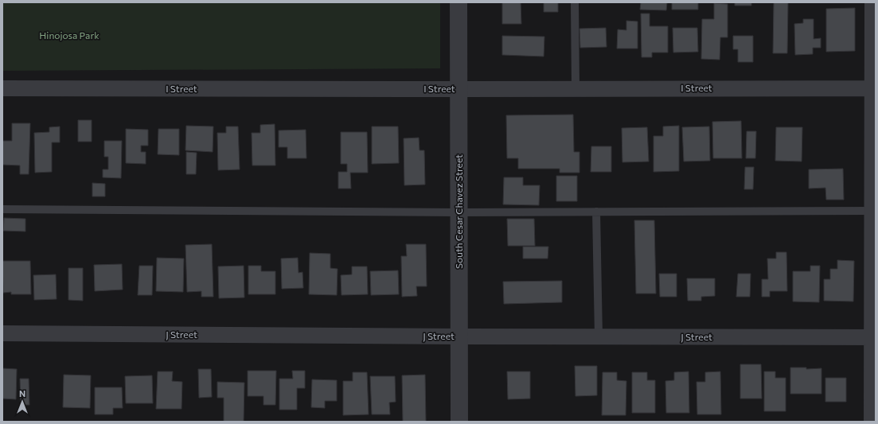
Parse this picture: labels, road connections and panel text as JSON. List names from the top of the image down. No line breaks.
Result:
{"streets":{"street":["I Street","South Cesar Chavez Street","J Street"]},"crossings":[["I Street","South Cesar Chavez Street"],["South Cesar Chavez Street","J Street"]],"parks":["Hinojosa Park"],"north":"top"}
